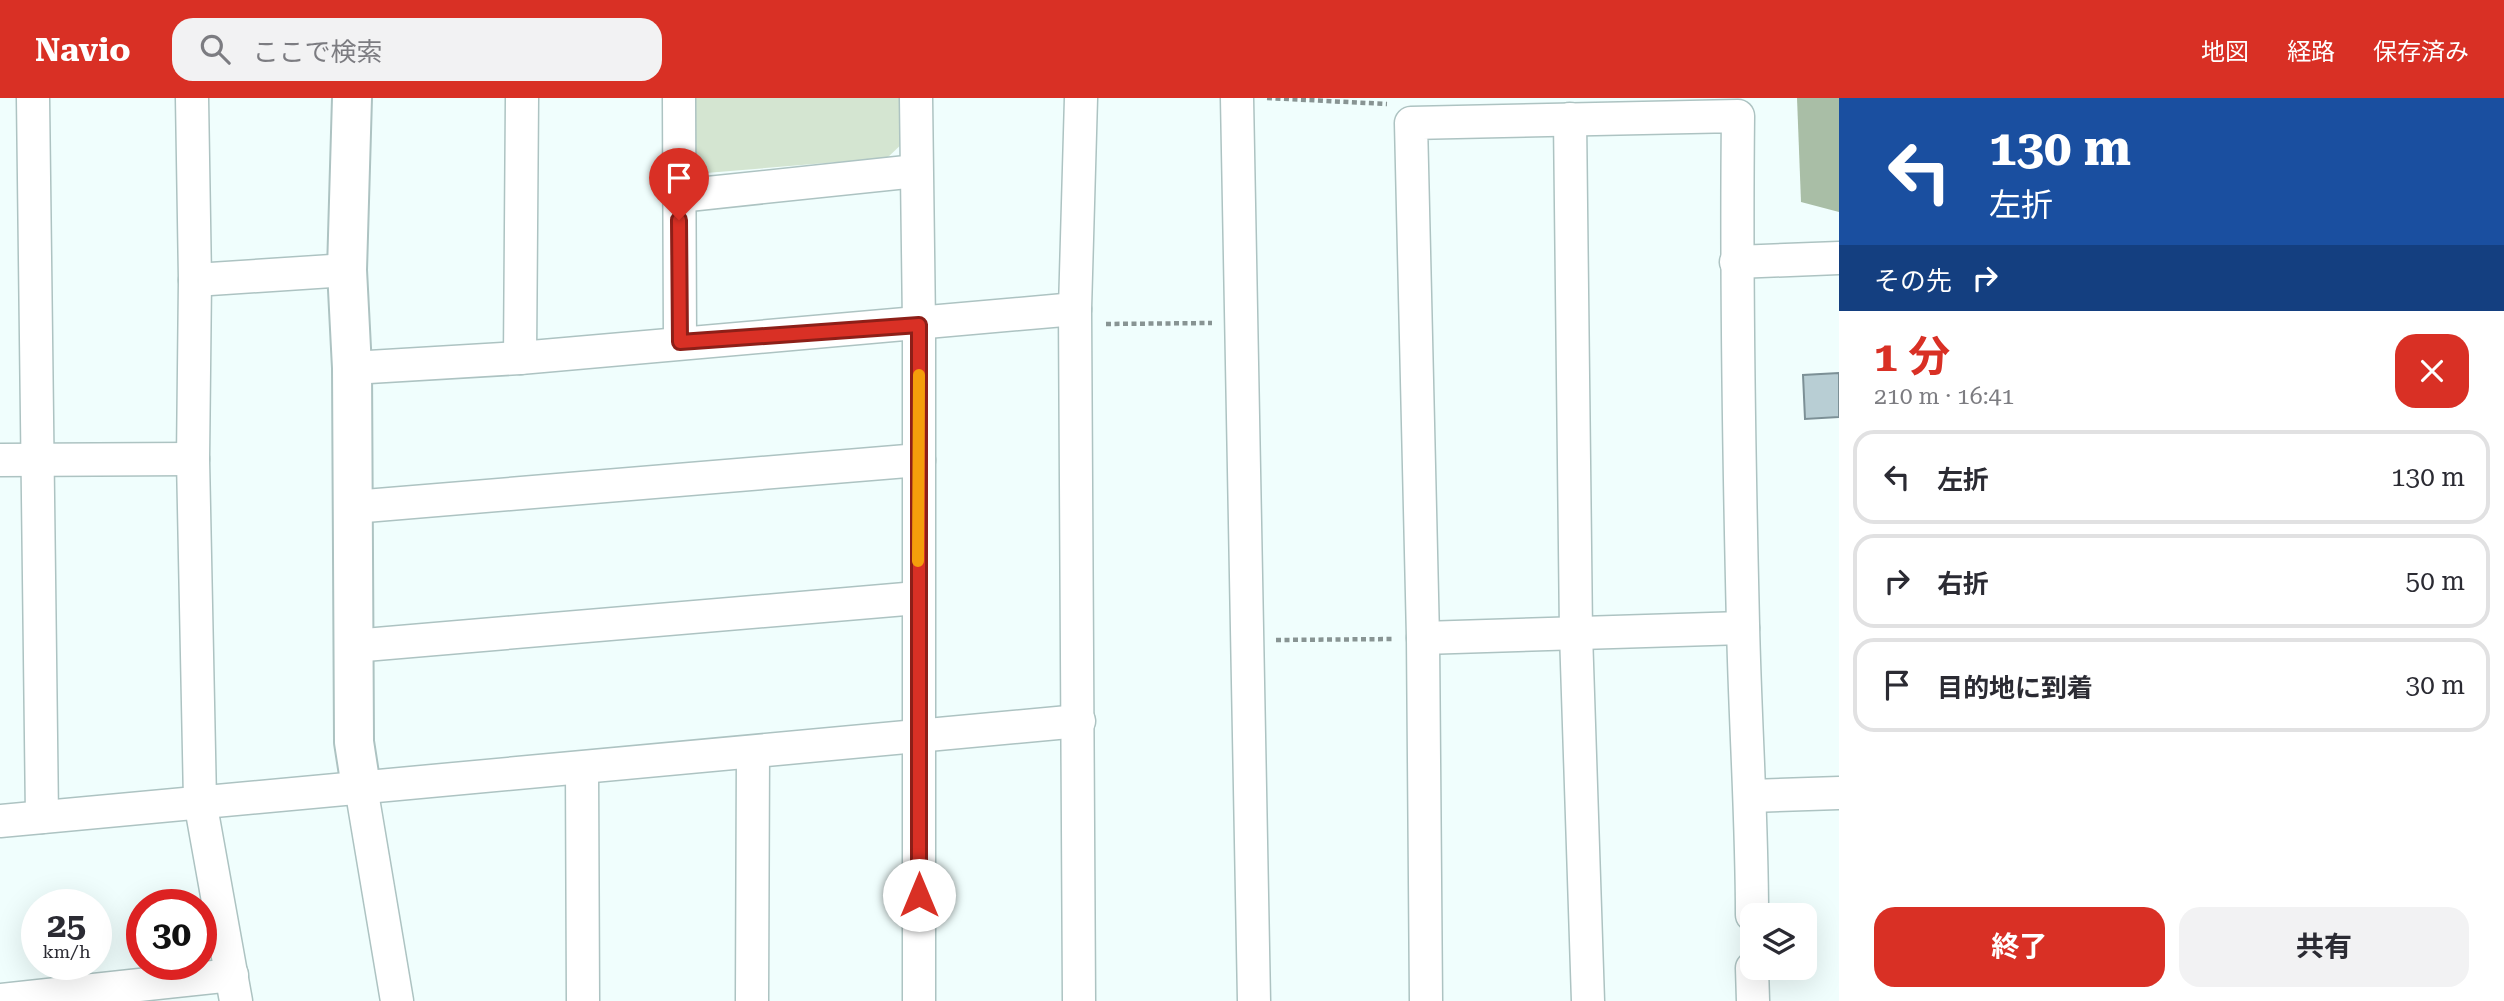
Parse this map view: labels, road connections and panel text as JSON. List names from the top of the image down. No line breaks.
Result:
{"page":{"header":"Navio","search":"ここで検索","nav":["地図","経路","保存済み"],"turn":["130 m","左折"],"then":"その先","heading":["1 分","210 m · 16:41"],"list":[{"name":"左折","value":"130 m"},{"name":"右折","value":"50 m"},{"name":"目的地に到着","value":"30 m"}],"speed":"25 km/h","limit":"30","buttons":["終了","共有"]}}
